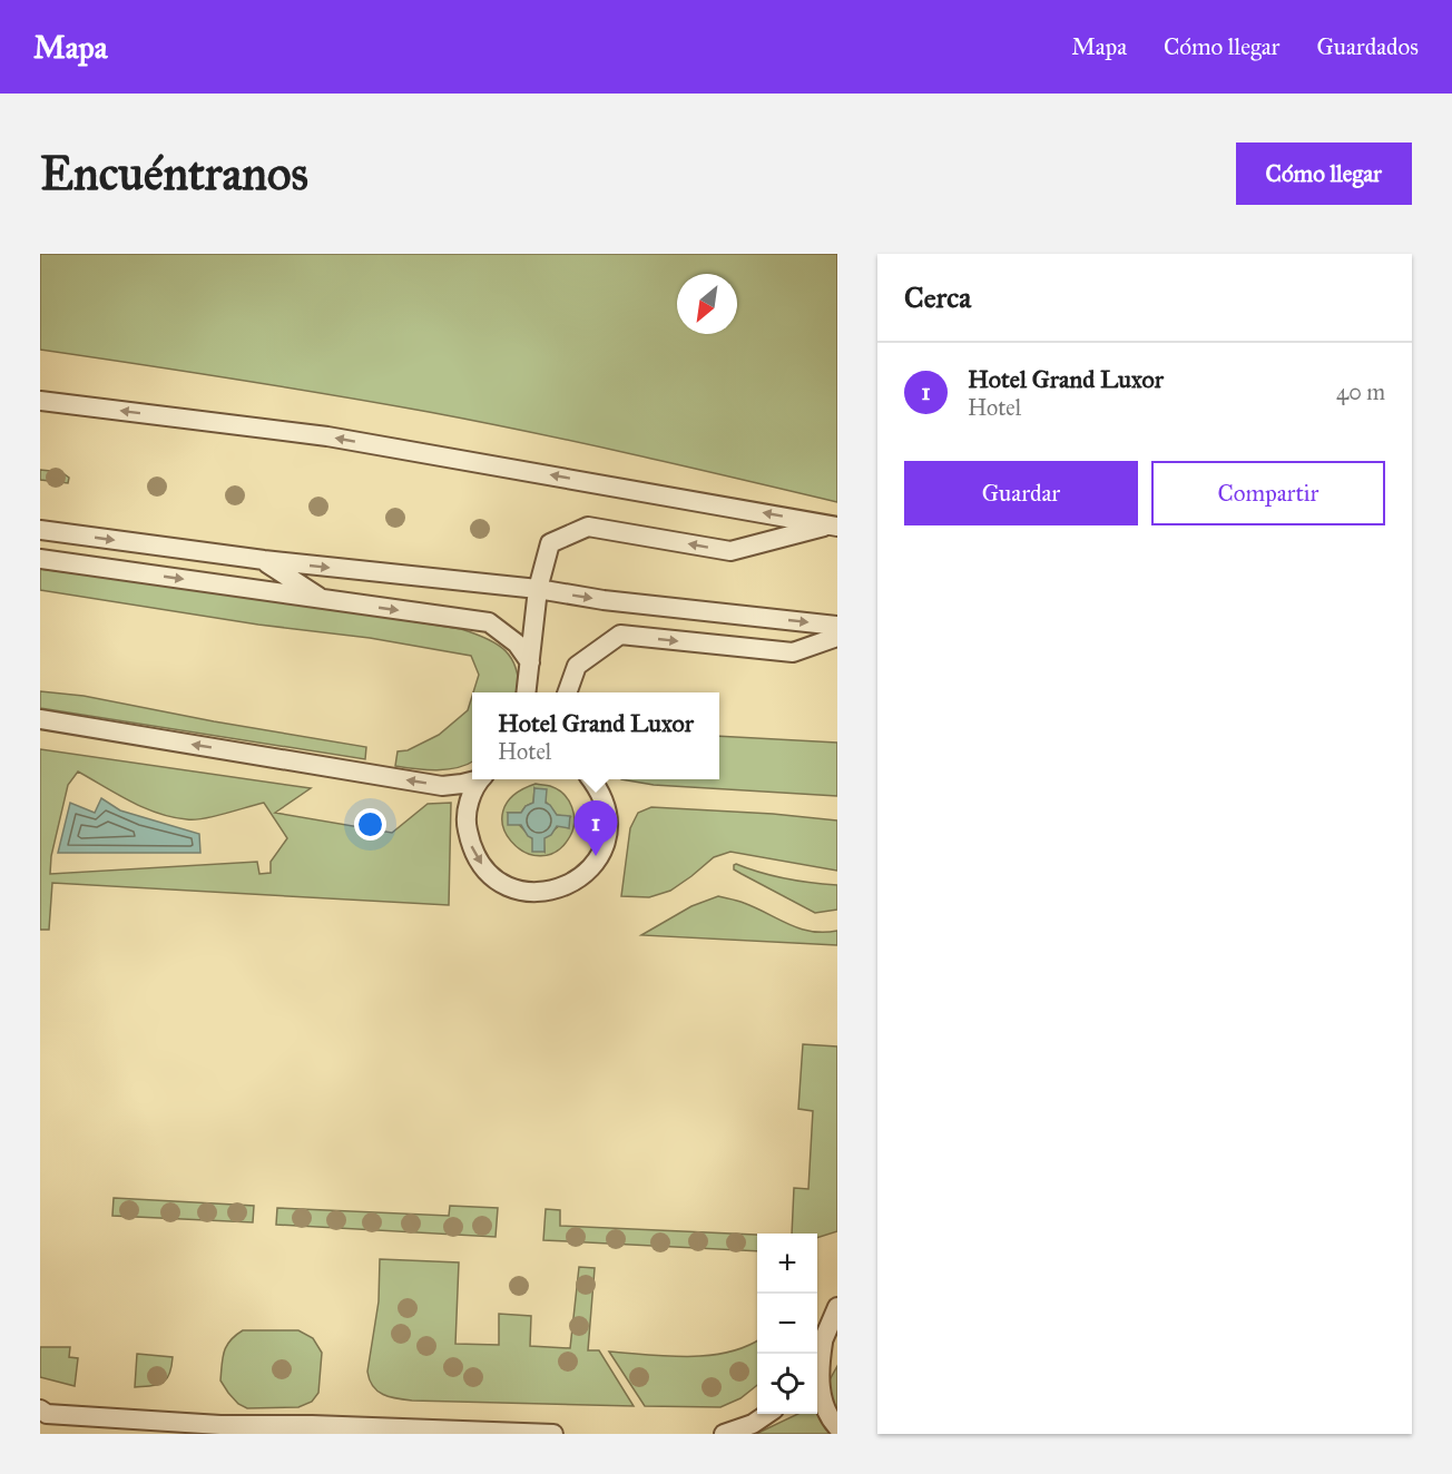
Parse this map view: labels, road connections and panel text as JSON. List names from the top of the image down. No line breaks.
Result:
{"north":"bottom left","page":{"header":"Mapa","nav":["Mapa","Cómo llegar","Guardados"],"buttons":["Cómo llegar",["Guardar","Compartir"]],"title":"Encuéntranos","heading":"Cerca","list":[{"mark":"1","name":"Hotel Grand Luxor","note":"Hotel","value":"40 m"}],"popup":["Hotel Grand Luxor","Hotel"],"pins":"1","map_buttons":["+","−"]}}
